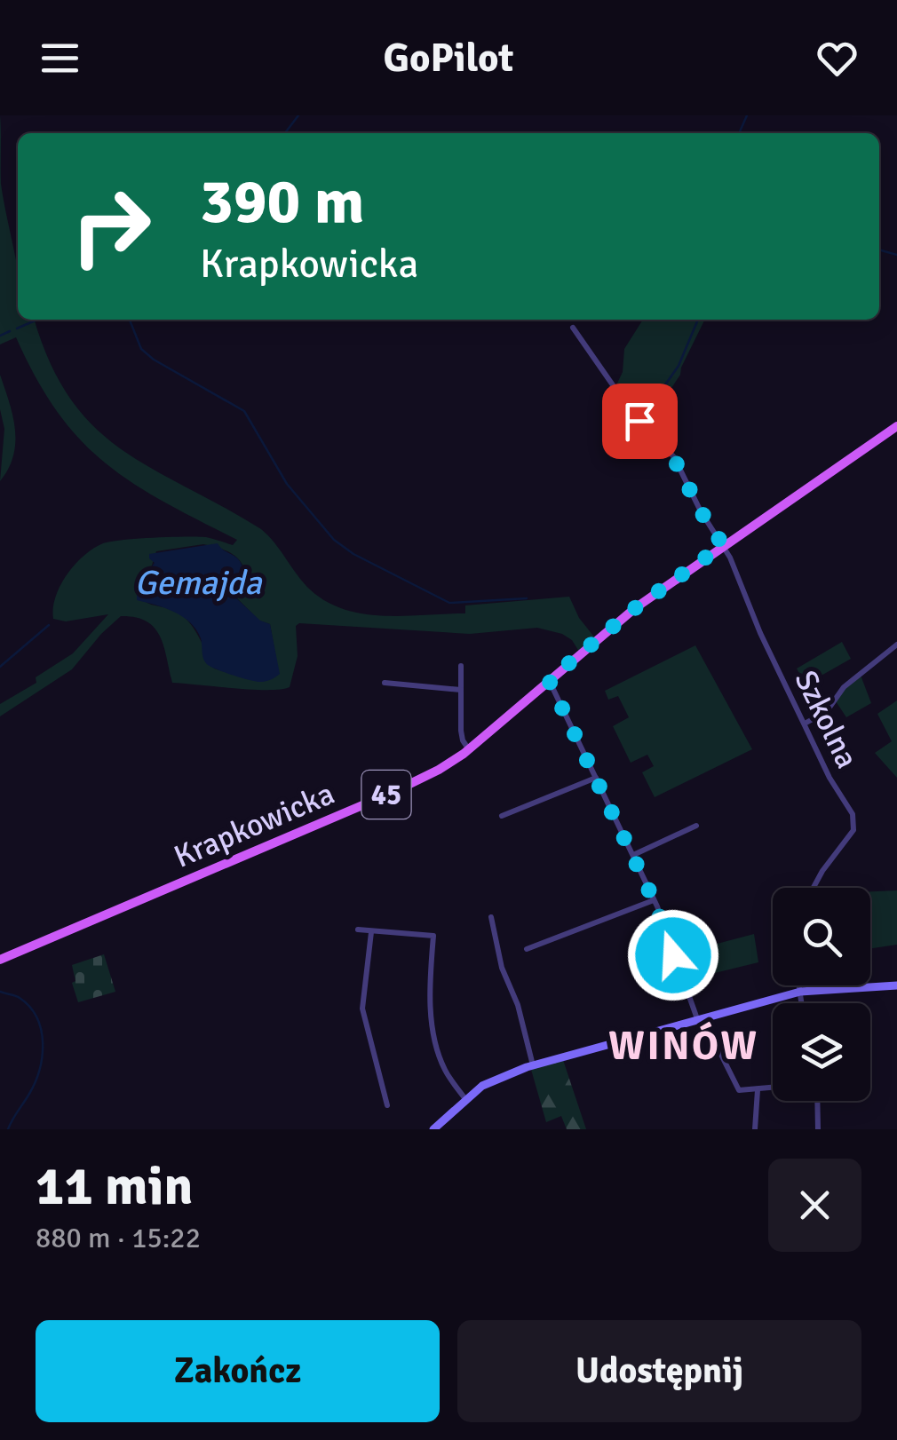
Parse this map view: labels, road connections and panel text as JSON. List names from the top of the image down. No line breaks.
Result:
{"streets":{"main road":["45","Krapkowicka"],"street":["Szkolna"]},"crossings":[["Szkolna","Krapkowicka"]],"districts":["WINÓW"],"water":["Gemajda"],"page":{"header":"GoPilot","turn":["390 m","Krapkowicka"],"heading":["11 min","880 m · 15:22"],"buttons":["Zakończ","Udostępnij"]}}
